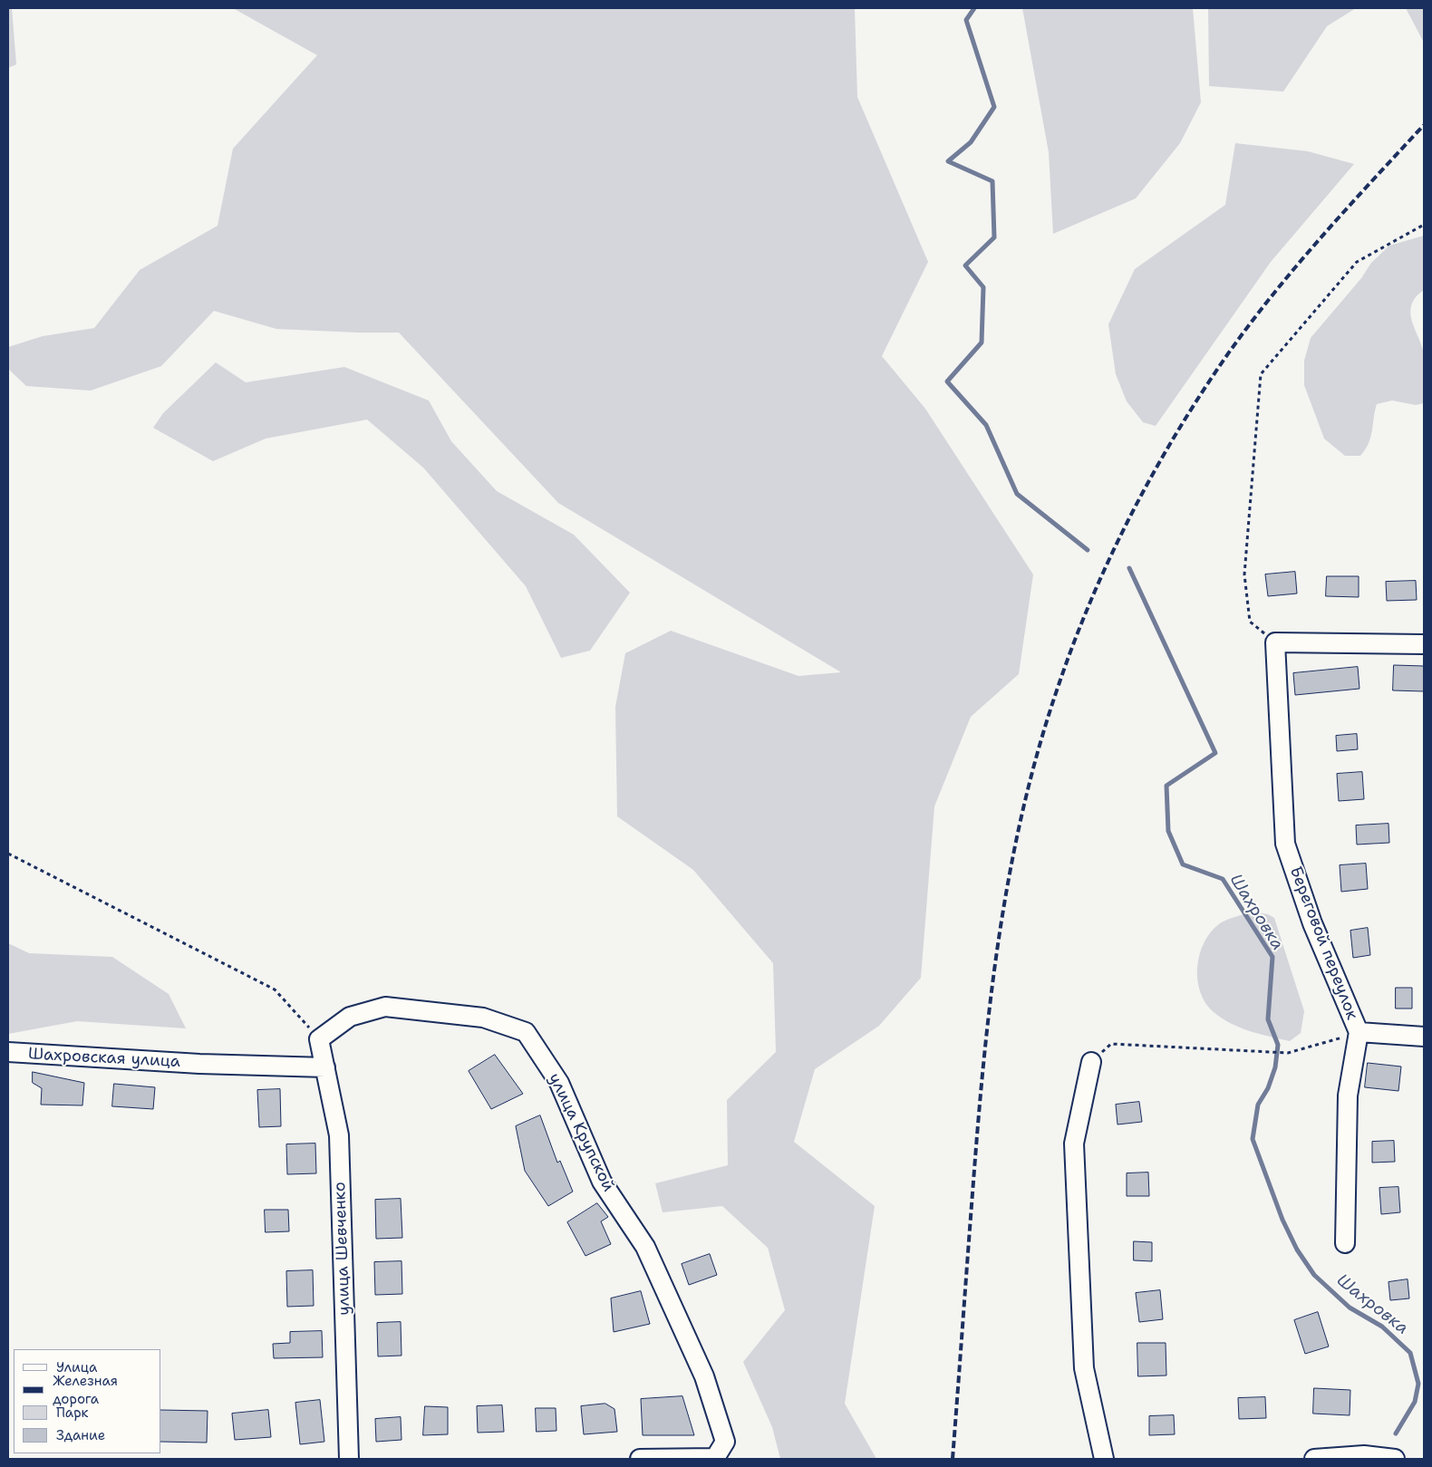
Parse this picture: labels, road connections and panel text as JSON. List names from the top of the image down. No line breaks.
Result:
{"streets":{"street":["Береговой переулок","Шахровская улица","улица Крупской","улица Шевченко"]},"crossings":[["Шахровская улица","улица Шевченко"],["улица Крупской","улица Шевченко"]],"water":["Шахровка"],"legend":["Улица","Железная дорога","Парк","Здание"]}
